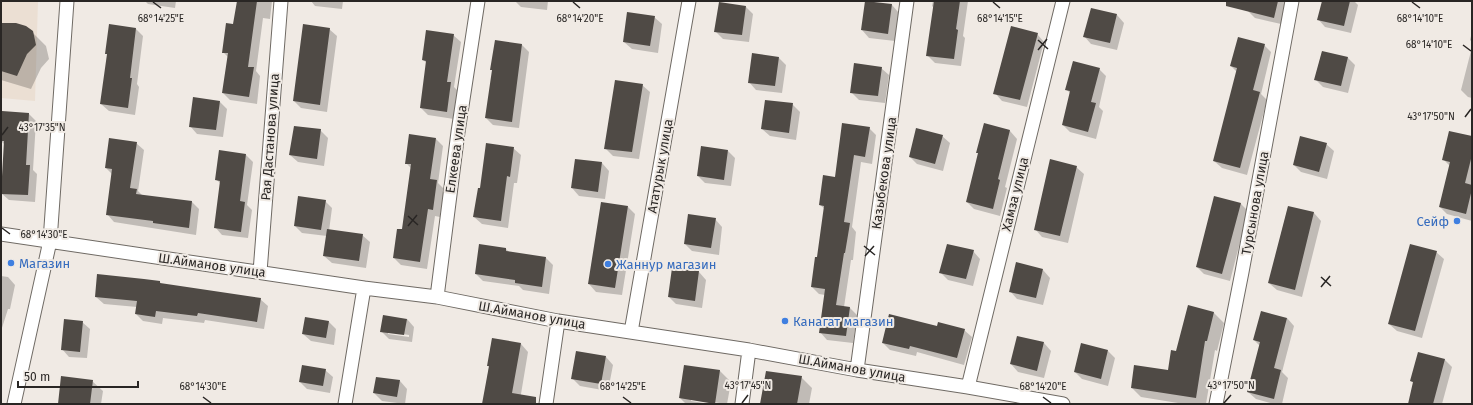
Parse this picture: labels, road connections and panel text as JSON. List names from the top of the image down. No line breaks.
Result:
{"streets":{"street":["Рая Дастанова улица","Елкеева улица","Ататурык улица","Казыбекова улица","Хамза улица","Турсынова улица","Ш.Айманов улица"]},"crossings":[["Рая Дастанова улица","Ш.Айманов улица"],["Елкеева улица","Ш.Айманов улица"],["Ататурык улица","Ш.Айманов улица"],["Казыбекова улица","Ш.Айманов улица"],["Хамза улица","Ш.Айманов улица"]],"places":["Сейф","Магазин","Жаннур магазин","Канагат магазин"],"scale_bar":"50 m","coordinates":["68°14'10\"E","68°14'25\"E","68°14'20\"E","68°14'15\"E","43°17'50\"N","43°17'35\"N","68°14'30\"E","43°17'45\"N"]}
